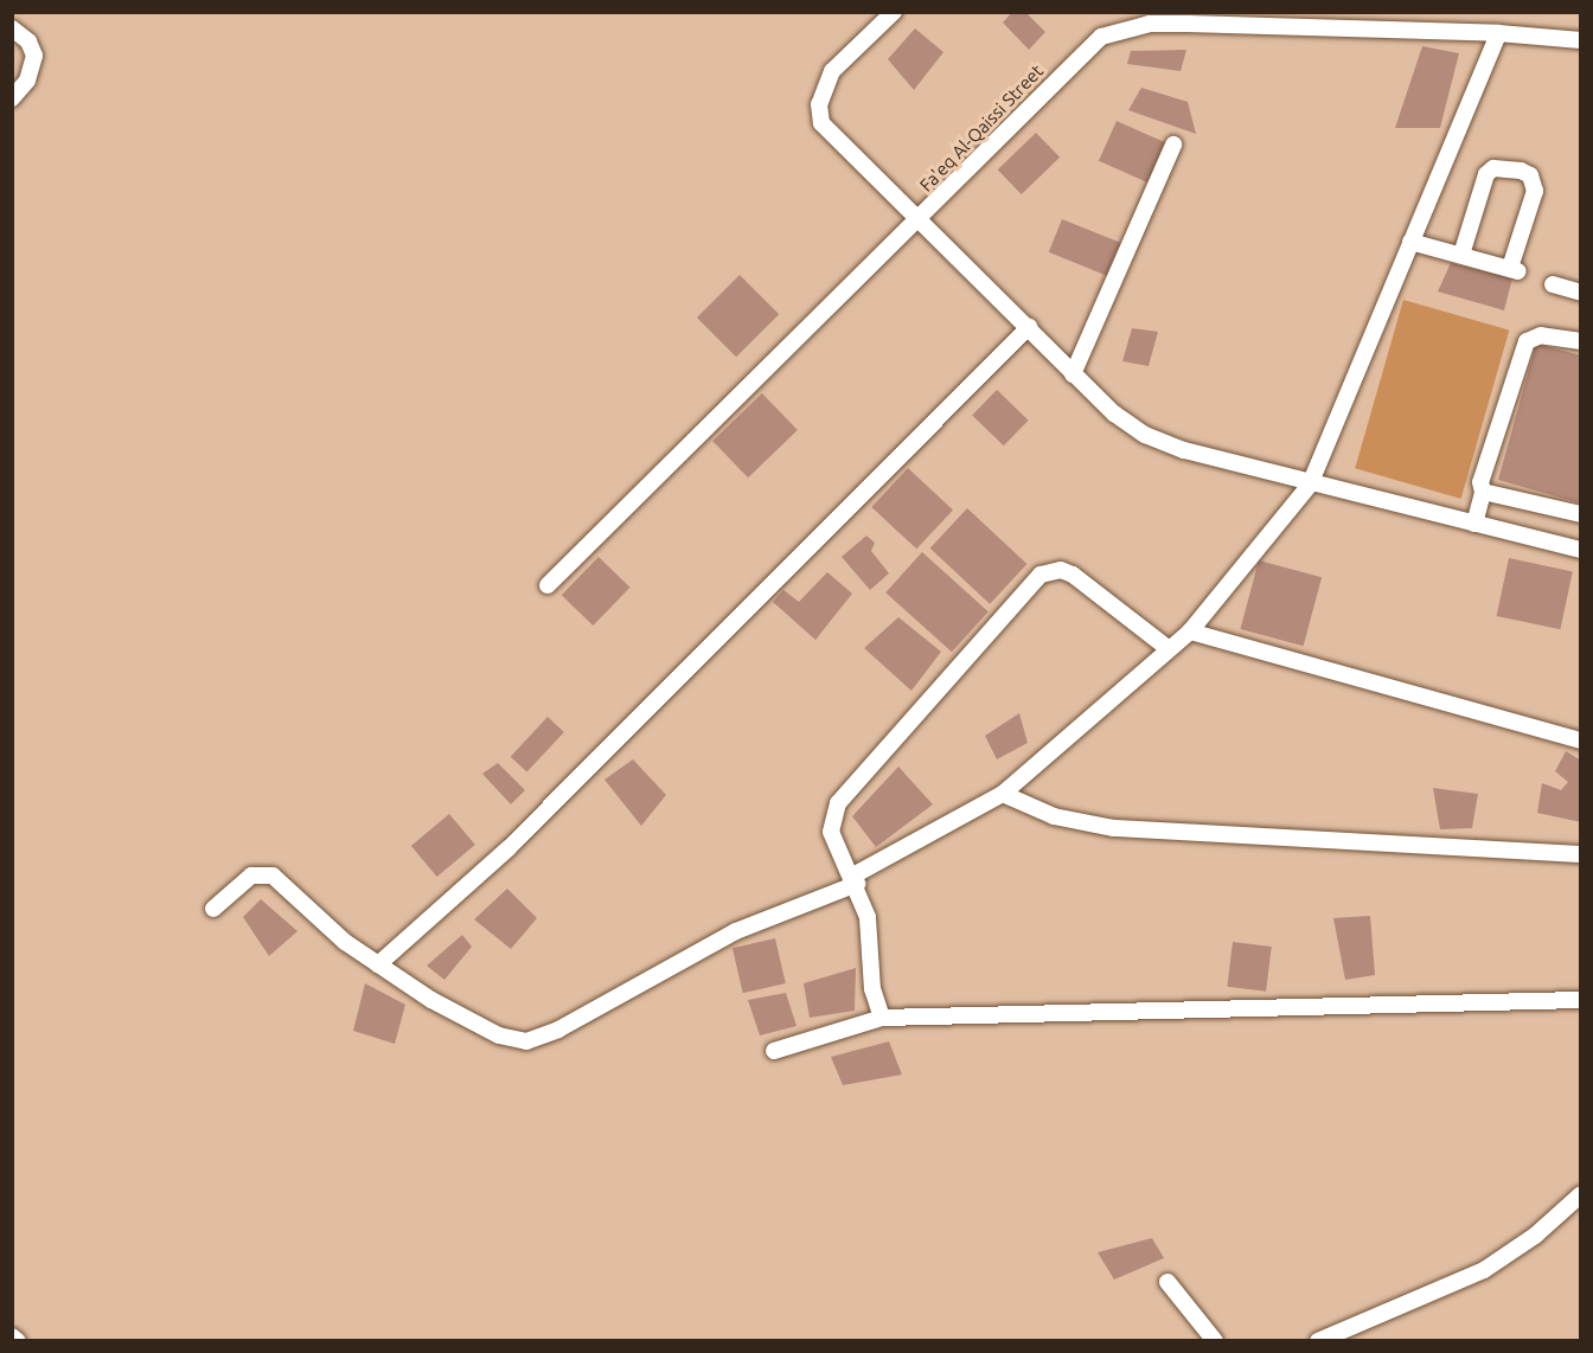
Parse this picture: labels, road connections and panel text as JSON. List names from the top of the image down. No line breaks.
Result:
{"streets":{"street":["Fa'eq Al-Qaissi Street"]}}
